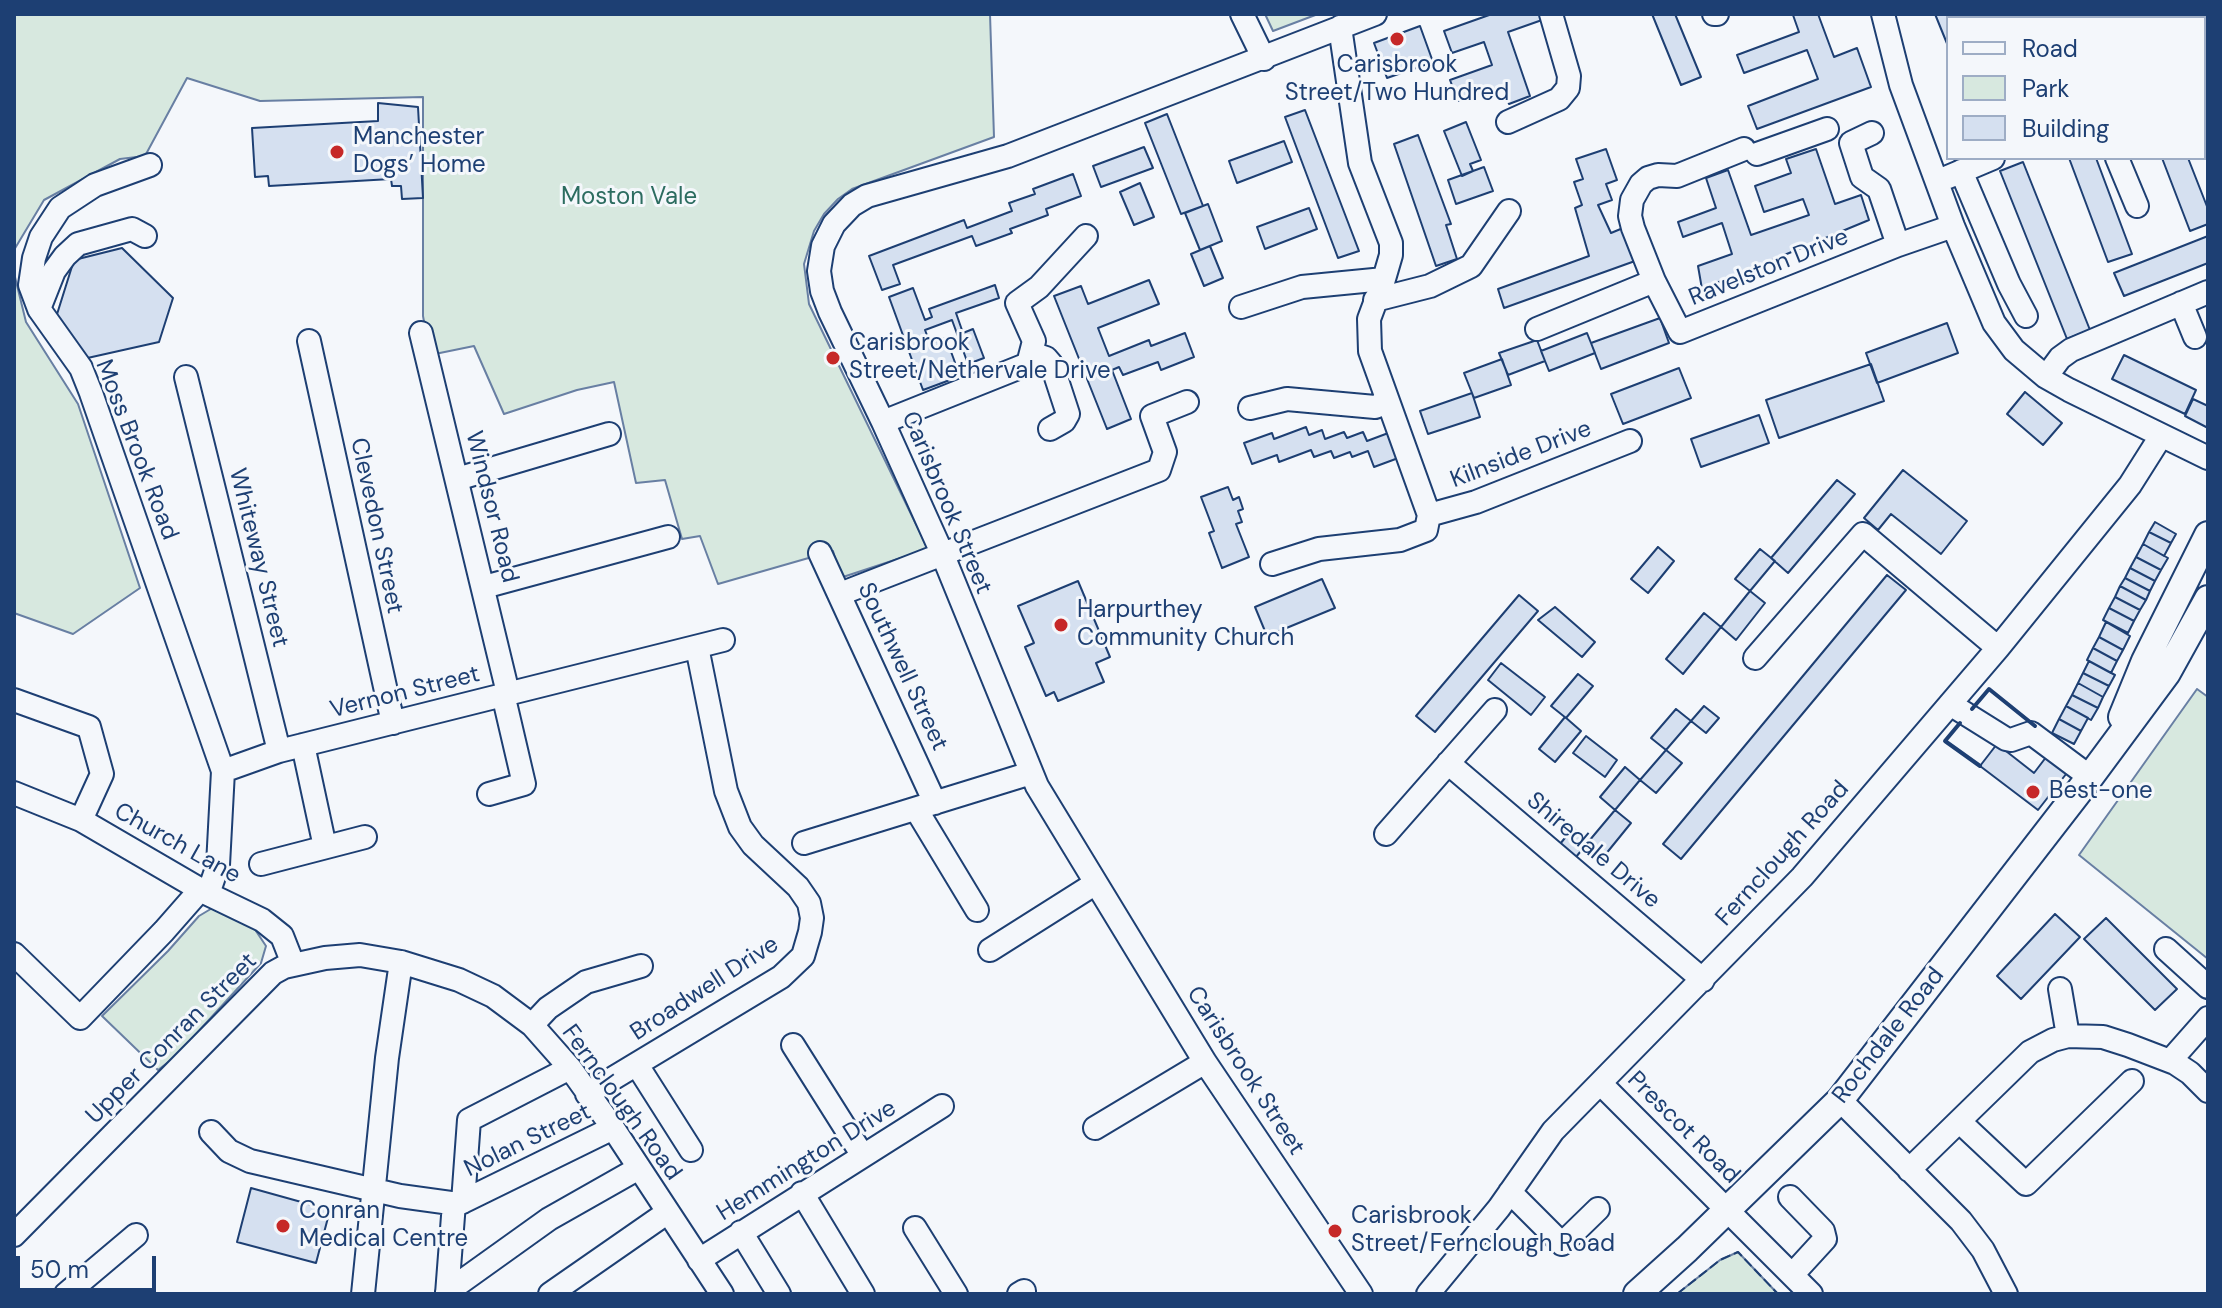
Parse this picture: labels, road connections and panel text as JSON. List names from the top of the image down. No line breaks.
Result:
{"streets":{"main road":["Rochdale Road"],"street":["Ravelston Drive","Moss Brook Road","Kilnside Drive","Carisbrook Street","Windsor Road","Clevedon Street","Whiteway Street","Southwell Street","Vernon Street","Church Lane","Shiredale Drive","Fernclough Road","Broadwell Drive","Upper Conran Street","Prescot Road","Nolan Street","Hemmington Drive"]},"crossings":[["Moss Brook Road","Vernon Street"],["Windsor Road","Vernon Street"],["Clevedon Street","Vernon Street"],["Whiteway Street","Vernon Street"],["Vernon Street","Broadwell Drive"],["Church Lane","Upper Conran Street"],["Shiredale Drive","Fernclough Road"],["Fernclough Road","Broadwell Drive"],["Fernclough Road","Upper Conran Street"],["Fernclough Road","Prescot Road"],["Fernclough Road","Nolan Street"],["Fernclough Road","Hemmington Drive"],["Rochdale Road","Prescot Road"]],"parks":["Moston Vale"],"places":["Carisbrook Street/Two Hundred","Manchester Dogs’ Home","Carisbrook Street/Nethervale Drive","Harpurthey Community Church","Best-one","Conran Medical Centre","Carisbrook Street/Fernclough Road"],"legend":["Road","Park","Building"],"scale_bar":"50 m"}
